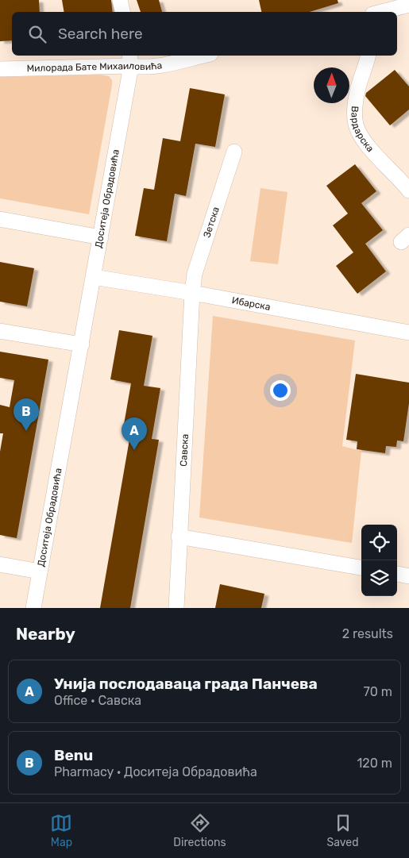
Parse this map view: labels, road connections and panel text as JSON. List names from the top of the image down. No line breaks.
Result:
{"streets":{"street":["Милорада Бате Михаиловића","Вардарска","Доситеја Обрадовића","Зетска","Ибарска","Савска"]},"crossings":[["Милорада Бате Михаиловића","Доситеја Обрадовића"],["Доситеја Обрадовића","Ибарска"],["Зетска","Ибарска"],["Зетска","Савска"],["Ибарска","Савска"]],"north":"top","page":{"search":"Search here","pins":["B","A"],"heading":["Nearby","2 results"],"list":[{"mark":"A","name":"Унија послодаваца града Панчева","note":"Office · Савска","value":"70 m"},{"mark":"B","name":"Benu","note":"Pharmacy · Доситеја Обрадовића","value":"120 m"}],"nav":["Map","Directions","Saved"]}}
